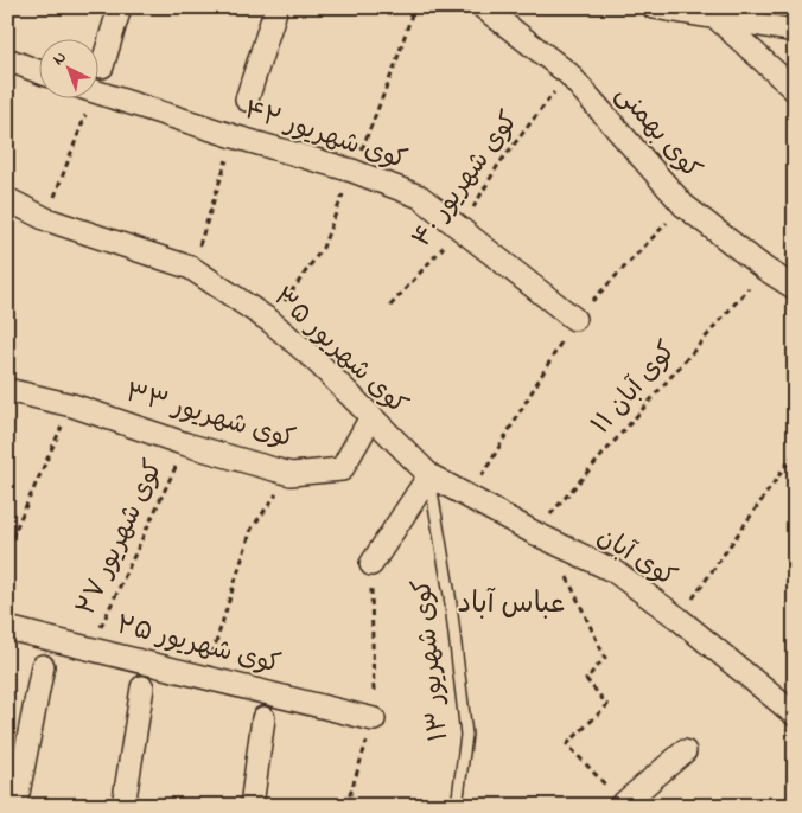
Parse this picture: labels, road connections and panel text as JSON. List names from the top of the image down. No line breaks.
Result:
{"streets":{"street":["کوی بهمنی","کوی شهریور ۴۲","کوی شهریور ۳۵","کوی شهریور ۳۳","کوی آبان","کوی شهریور ۲۵"],"lane":["کوی شهریور ۱۳"],"path":["کوی شهریور ۴۰","کوی آبان ۱۱","کوی شهریور ۲۷"]},"crossings":[["کوی بهمنی","کوی شهریور ۴۰"],["کوی بهمنی","کوی آبان ۱۱"],["کوی شهریور ۴۲","کوی شهریور ۴۰"],["کوی شهریور ۳۵","کوی شهریور ۳۳"],["کوی شهریور ۳۵","کوی آبان"],["کوی شهریور ۳۵","کوی شهریور ۱۳"],["کوی آبان ۱۱","کوی آبان"],["کوی شهریور ۳۳","کوی شهریور ۲۷"],["کوی شهریور ۲۷","کوی شهریور ۲۵"],["کوی آبان","کوی شهریور ۱۳"]],"districts":["عباس آباد"],"north":"top left"}
